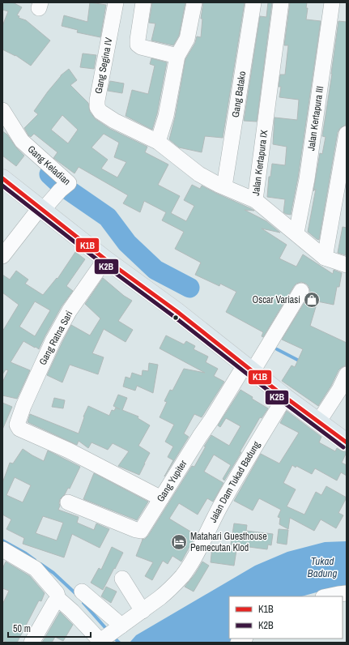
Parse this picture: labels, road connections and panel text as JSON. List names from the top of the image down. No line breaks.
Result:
{"streets":{"street":["Gang Segina IV","Gang Batako","Jalan Kertapura III","Jalan Kertapura IX","Gang Keladian","Gang Ratna Sari","Gang Yupiter","Jalan Dam Tukad Badung"]},"crossings":[["Gang Segina IV","Jalan Kertapura IX"],["Gang Batako","Jalan Kertapura IX"],["Gang Ratna Sari","Gang Yupiter"]],"water":["Tukad Badung"],"places":{"shop":["Oscar Variasi"],"hotel":["Matahari Guesthouse Pemecutan Klod"]},"lines":["transit line K1B","transit line K2B"],"legend":["K1B","K2B"],"scale_bar":"50 m"}
